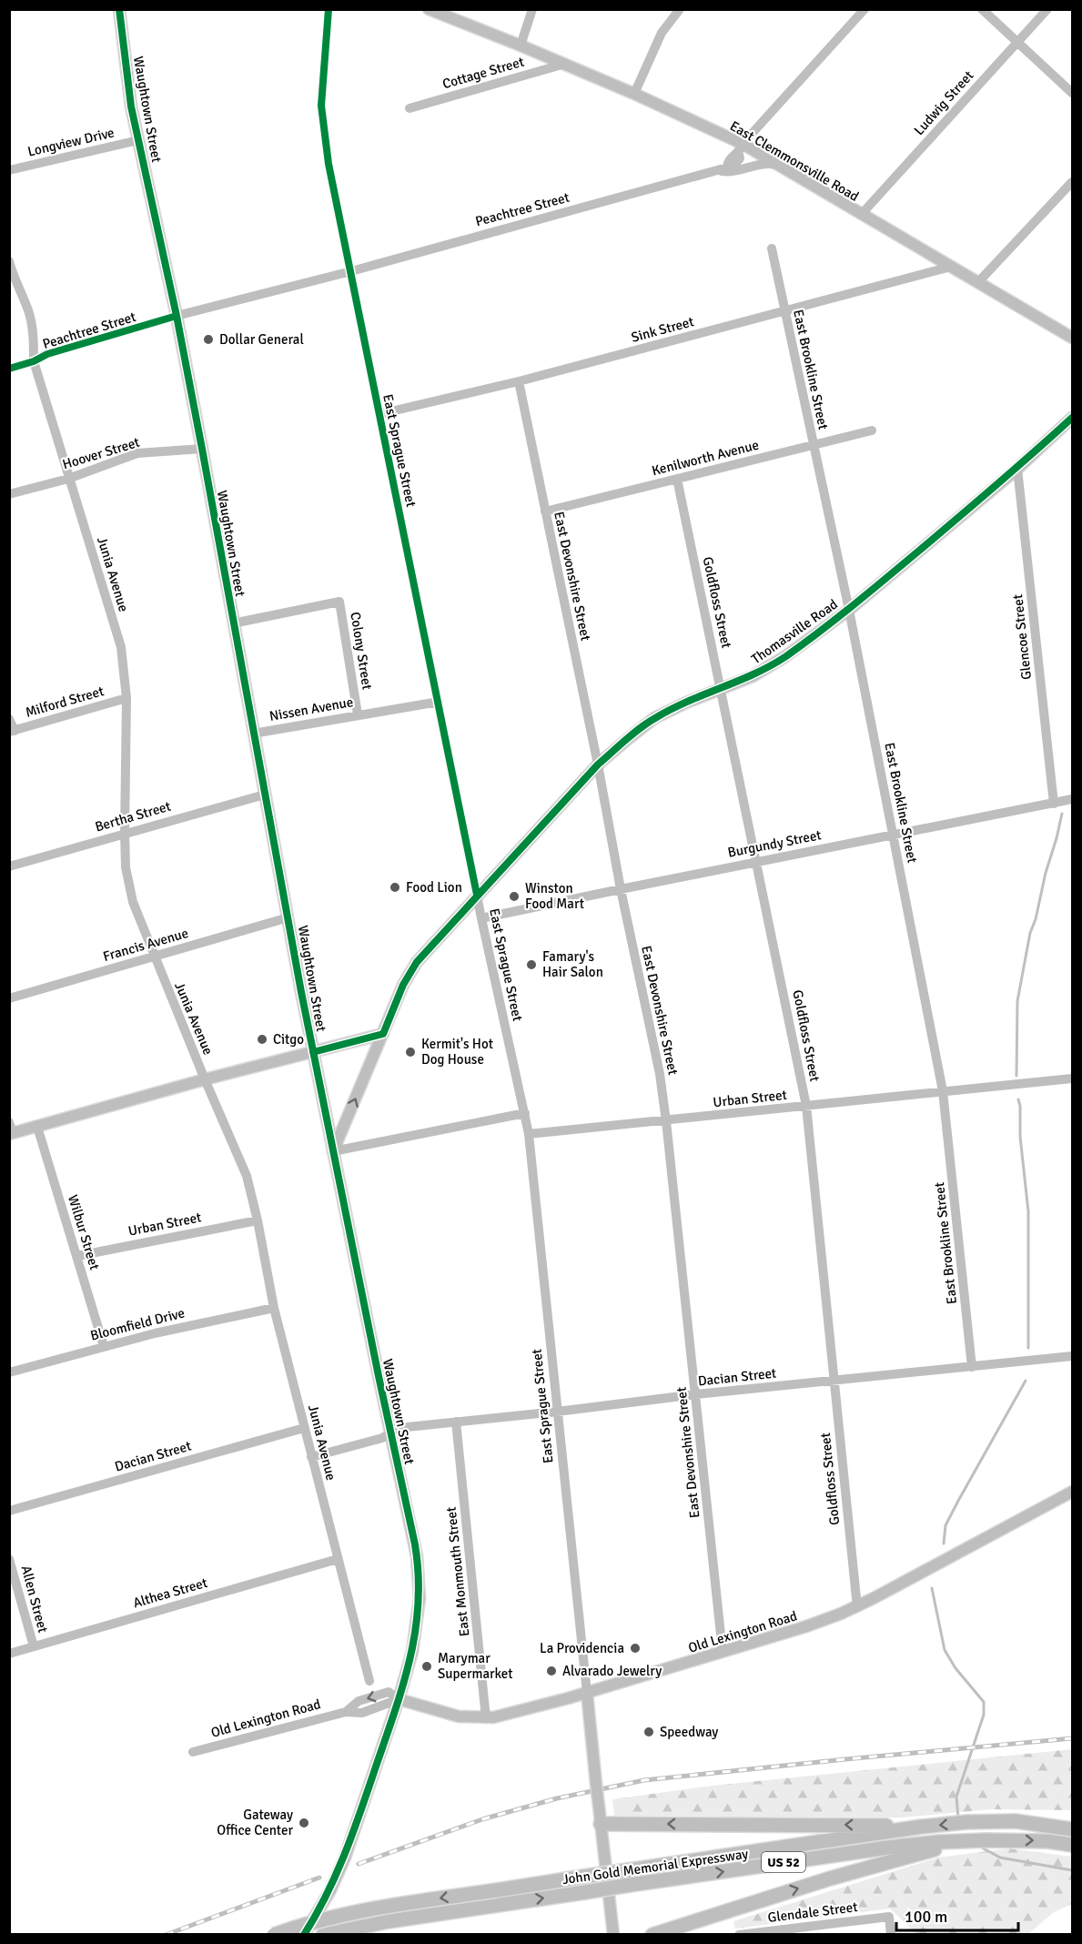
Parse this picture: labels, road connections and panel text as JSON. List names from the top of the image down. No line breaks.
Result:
{"streets":{"highway":["US 52","John Gold Memorial Expressway"],"main road":["Waughtown Street","East Clemmonsville Road","East Sprague Street","Thomasville Road","Old Lexington Road"],"street":["Cottage Street","Ludwig Street","Longview Drive","Peachtree Street","Sink Street","East Brookline Street","Hoover Street","Kenilworth Avenue","Junia Avenue","East Devonshire Street","Goldfloss Street","Glencoe Street","Colony Street","Milford Street","Nissen Avenue","Bertha Street","Burgundy Street","Francis Avenue","Urban Street","Wilbur Street","Bloomfield Drive","Dacian Street","East Monmouth Street","Althea Street","Allen Street","Glendale Street"]},"crossings":[["Cottage Street","East Clemmonsville Road"],["Ludwig Street","East Clemmonsville Road"],["Waughtown Street","Longview Drive"],["Waughtown Street","Peachtree Street"],["Waughtown Street","Hoover Street"],["Waughtown Street","Thomasville Road"],["Waughtown Street","Colony Street"],["Waughtown Street","Nissen Avenue"],["Waughtown Street","Bertha Street"],["Waughtown Street","Francis Avenue"],["Waughtown Street","Dacian Street"],["Waughtown Street","Old Lexington Road"],["East Clemmonsville Road","Peachtree Street"],["East Clemmonsville Road","Sink Street"],["Peachtree Street","East Sprague Street"],["Peachtree Street","Junia Avenue"],["Sink Street","East Brookline Street"],["Sink Street","East Sprague Street"],["Sink Street","East Devonshire Street"],["East Brookline Street","Kenilworth Avenue"],["East Brookline Street","Thomasville Road"],["East Brookline Street","Burgundy Street"],["East Brookline Street","Urban Street"],["East Brookline Street","Dacian Street"],["East Sprague Street","Thomasville Road"],["East Sprague Street","Nissen Avenue"],["East Sprague Street","Burgundy Street"],["East Sprague Street","Urban Street"],["East Sprague Street","Dacian Street"],["East Sprague Street","Old Lexington Road"],["Hoover Street","Junia Avenue"],["Kenilworth Avenue","East Devonshire Street"],["Kenilworth Avenue","Goldfloss Street"],["Junia Avenue","Milford Street"],["Junia Avenue","Bertha Street"],["Junia Avenue","Francis Avenue"],["Junia Avenue","Urban Street"],["Junia Avenue","Bloomfield Drive"],["Junia Avenue","Dacian Street"],["Junia Avenue","Althea Street"],["East Devonshire Street","Thomasville Road"],["East Devonshire Street","Burgundy Street"],["East Devonshire Street","Urban Street"],["East Devonshire Street","Dacian Street"],["East Devonshire Street","Old Lexington Road"],["Goldfloss Street","Thomasville Road"],["Goldfloss Street","Burgundy Street"],["Goldfloss Street","Urban Street"],["Goldfloss Street","Dacian Street"],["Goldfloss Street","Old Lexington Road"],["Thomasville Road","Glencoe Street"],["Glencoe Street","Burgundy Street"],["Colony Street","Nissen Avenue"],["Urban Street","Wilbur Street"],["Wilbur Street","Bloomfield Drive"],["Dacian Street","East Monmouth Street"],["East Monmouth Street","Old Lexington Road"],["Althea Street","Allen Street"]],"places":["Dollar General","Food Lion","Winston Food Mart","Famary's Hair Salon","Citgo","Kermit's Hot Dog House","La Providencia","Marymar Supermarket","Alvarado Jewelry","Speedway","Gateway Office Center"],"scale_bar":"100 m"}
